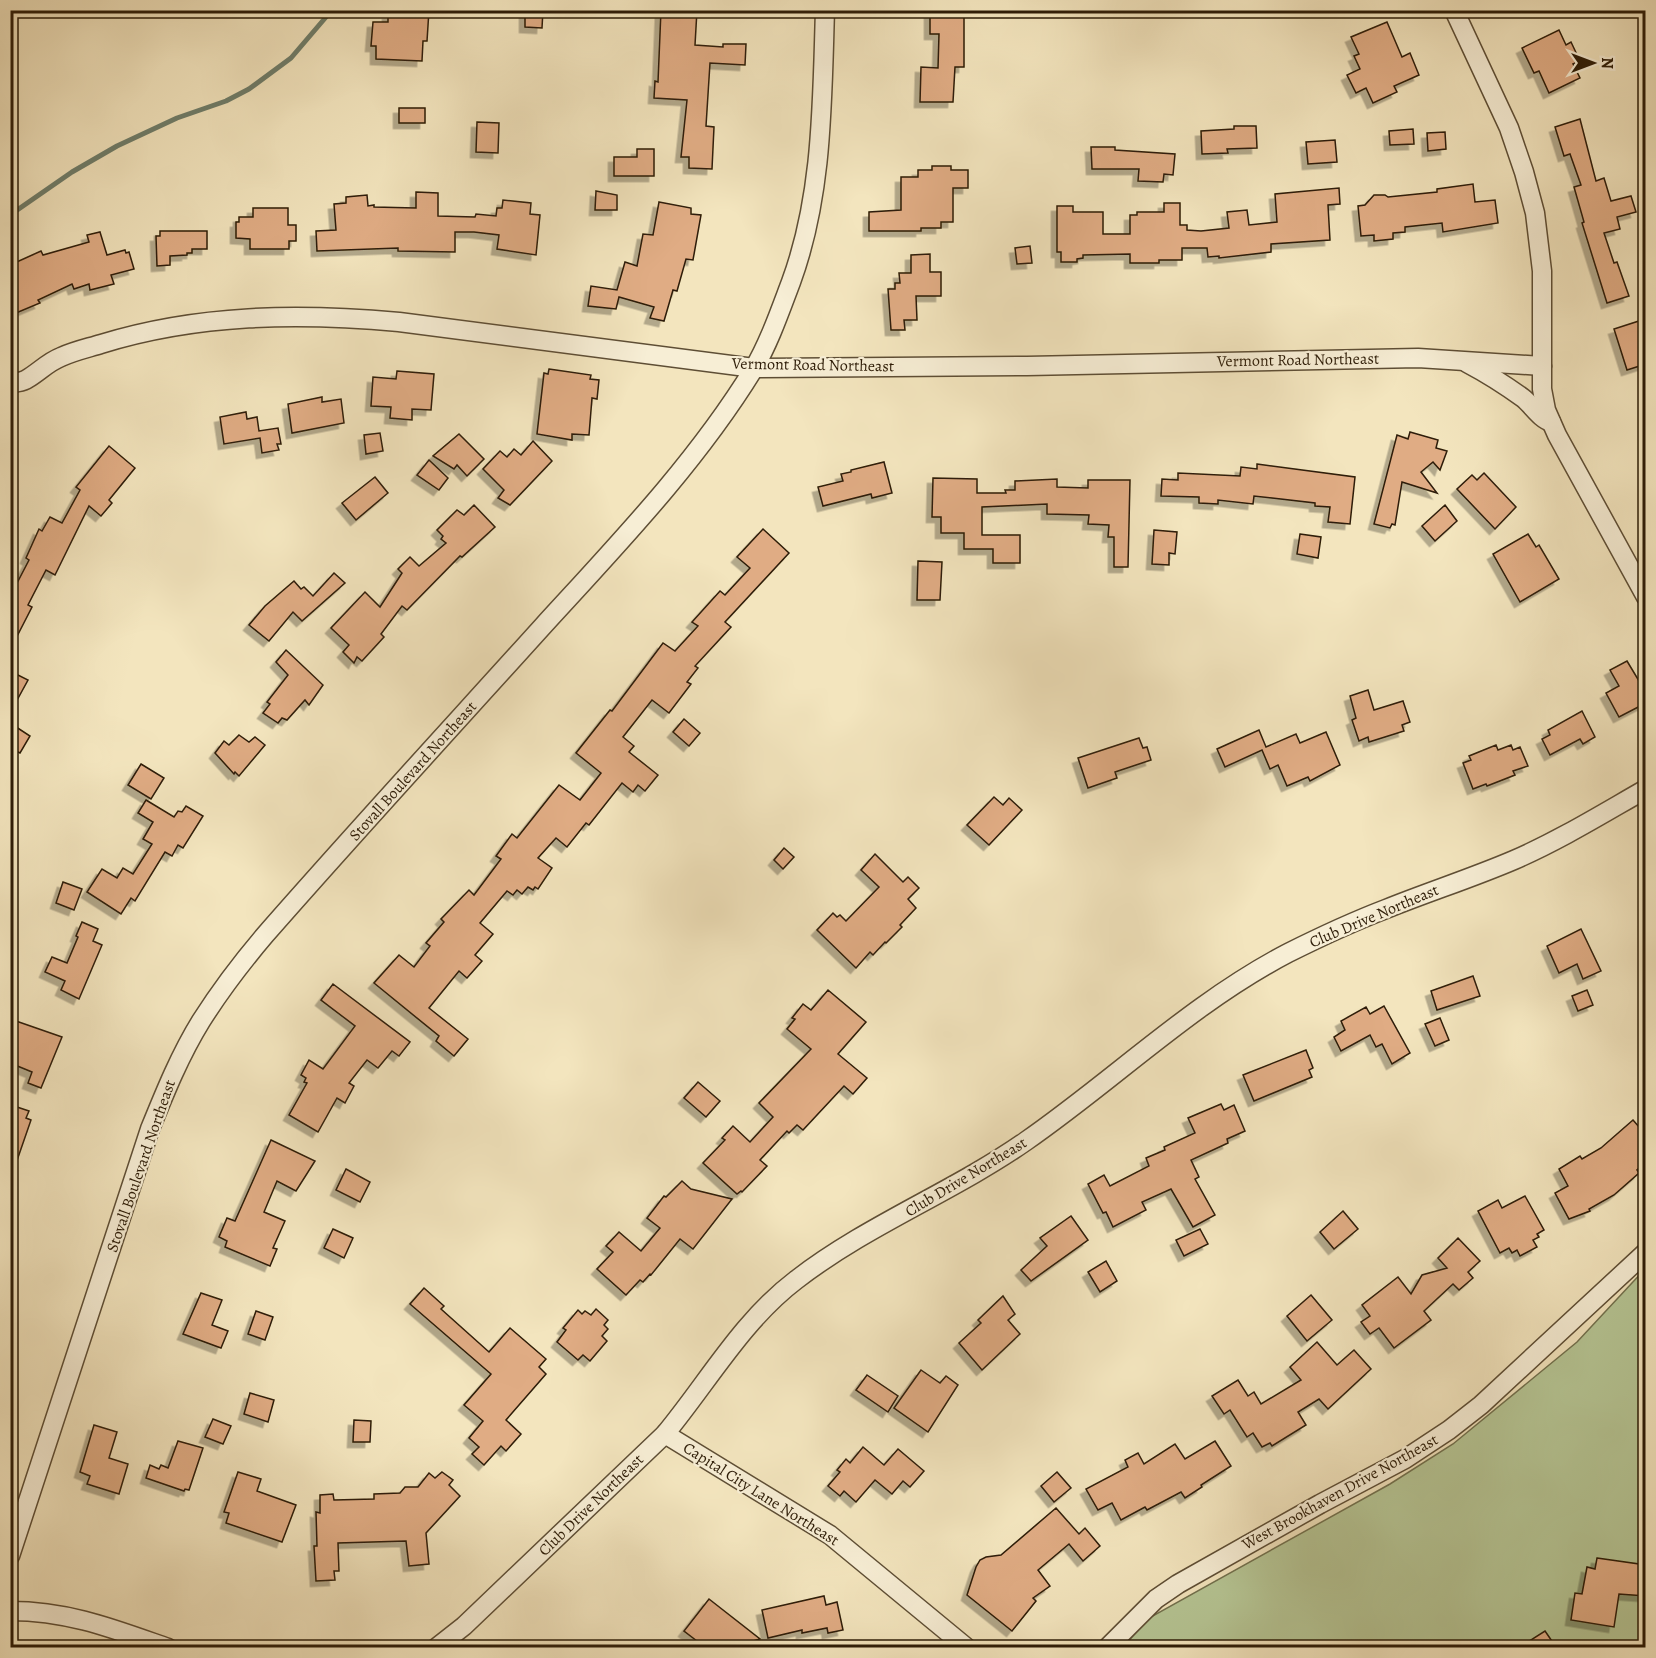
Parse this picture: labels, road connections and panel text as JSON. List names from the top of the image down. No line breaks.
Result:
{"streets":{"street":["Vermont Road Northeast","Stovall Boulevard Northeast","Club Drive Northeast","West Brookhaven Drive Northeast","Capital City Lane Northeast"]},"crossings":[["Vermont Road Northeast","Stovall Boulevard Northeast"],["Club Drive Northeast","Capital City Lane Northeast"]],"north":"right"}
